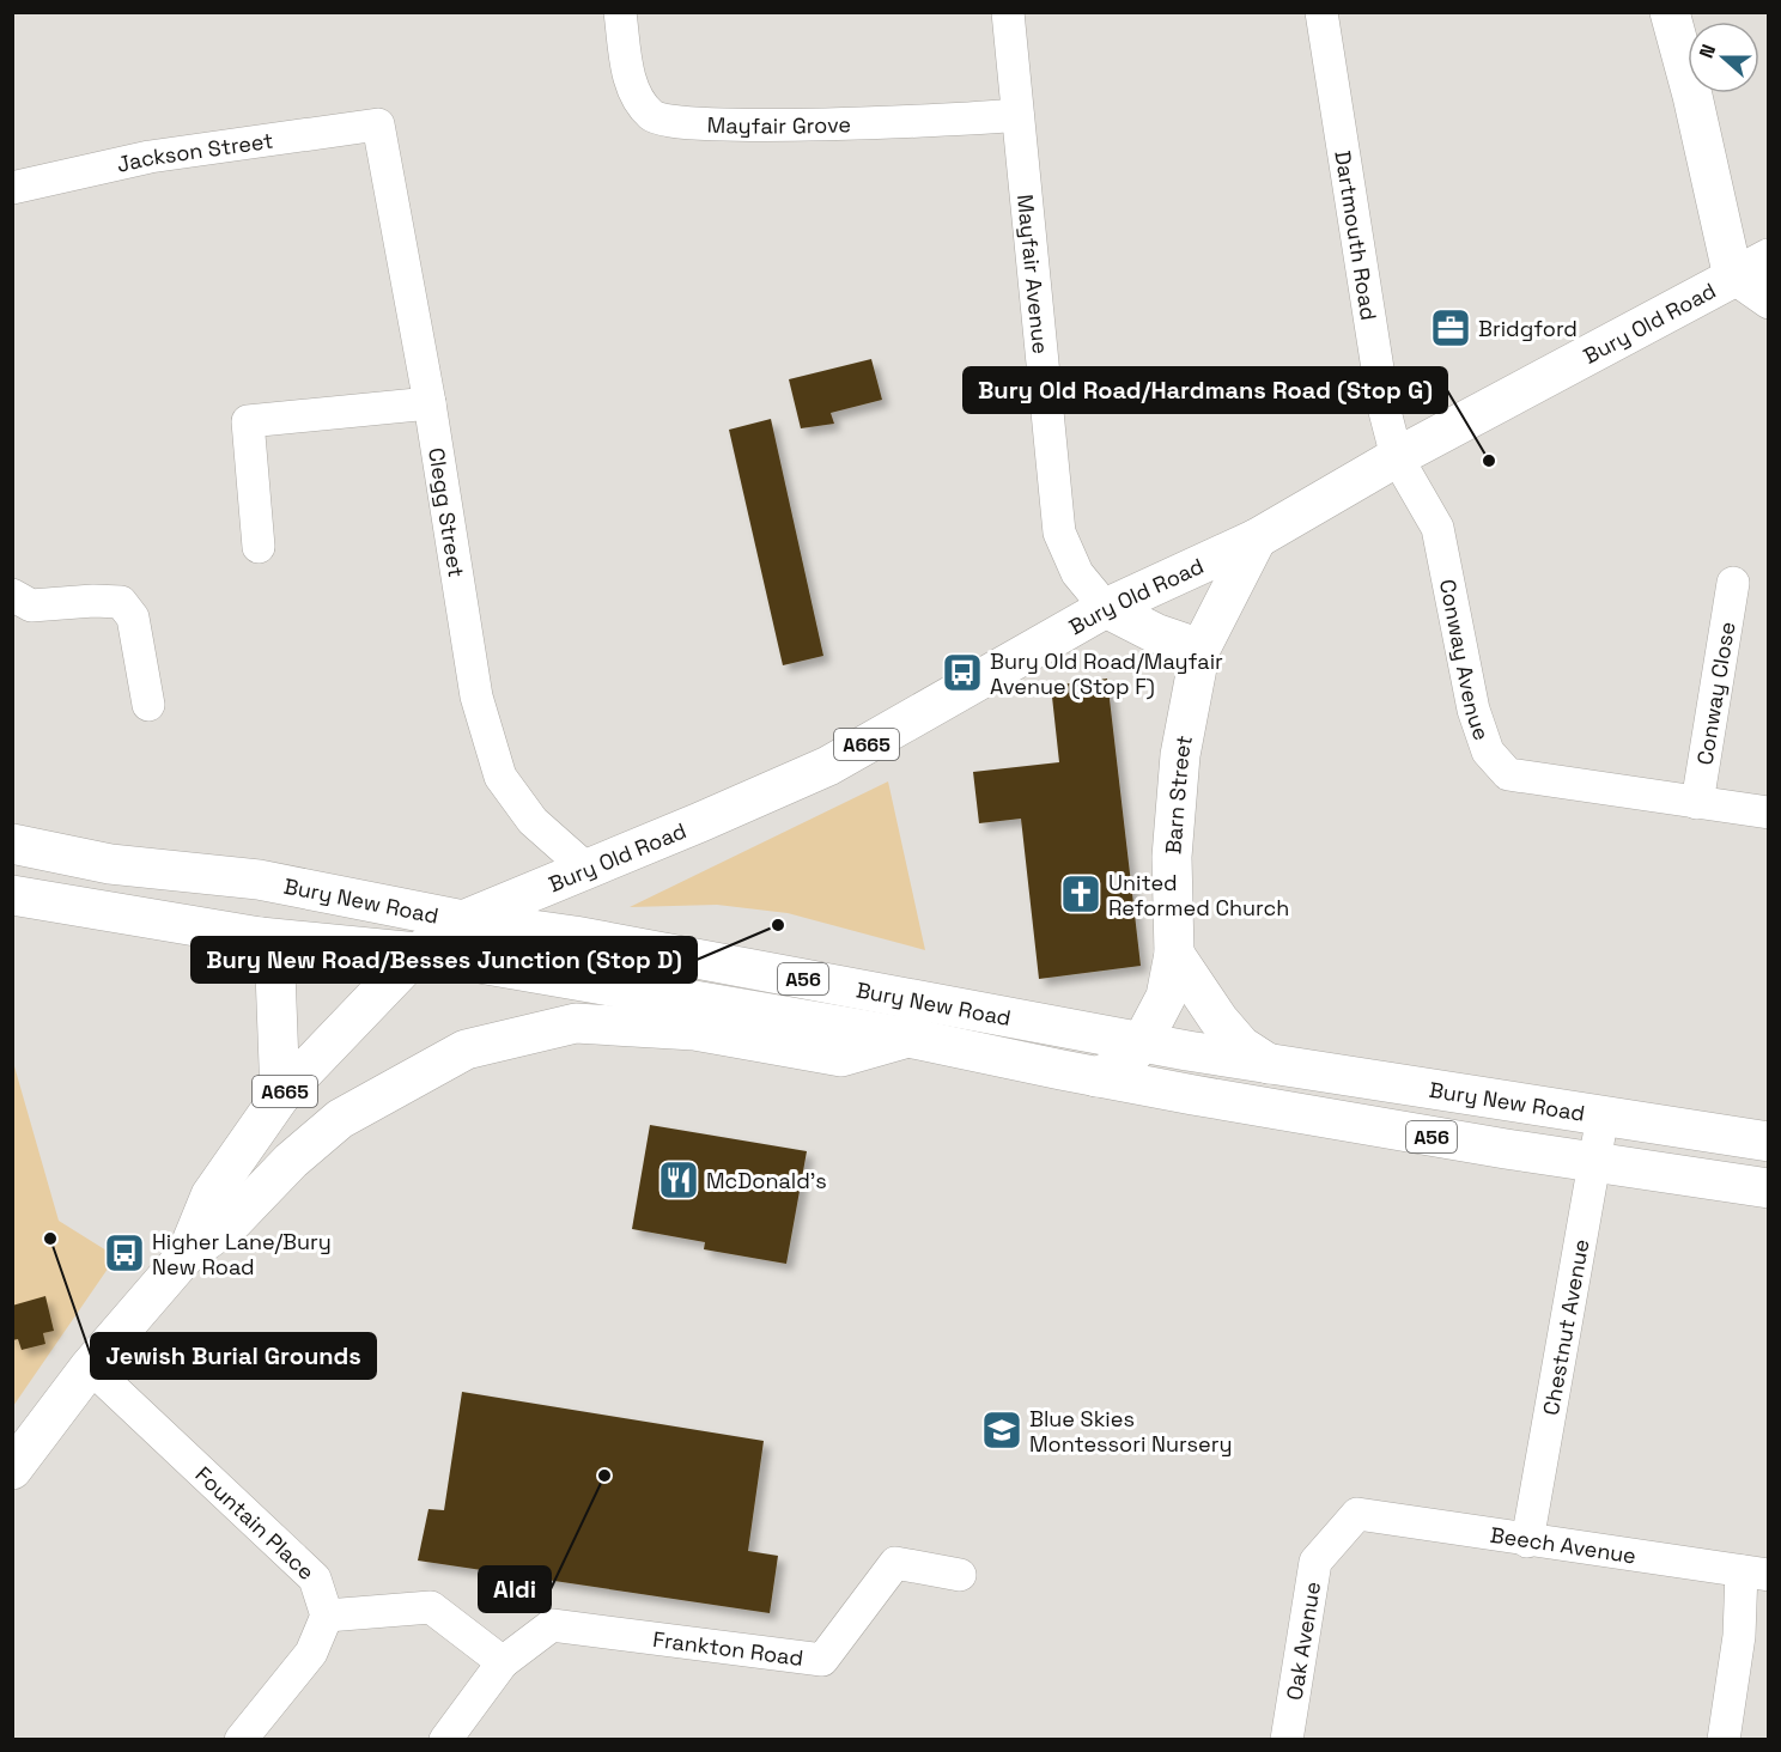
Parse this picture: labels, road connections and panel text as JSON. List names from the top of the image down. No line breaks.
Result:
{"streets":{"main road":["Bury Old Road","A665","Barn Street","Bury New Road","A56"],"street":["Mayfair Grove","Jackson Street","Dartmouth Road","Mayfair Avenue","Clegg Street","Conway Avenue","Conway Close","Chestnut Avenue","Fountain Place","Beech Avenue","Oak Avenue","Frankton Road"]},"crossings":[["Mayfair Grove","Mayfair Avenue"],["Jackson Street","Clegg Street"],["Dartmouth Road","Bury Old Road"],["Dartmouth Road","Conway Avenue"],["Mayfair Avenue","Bury Old Road"],["Bury Old Road","Clegg Street"],["Bury Old Road","Conway Avenue"],["Bury Old Road","A665"],["Bury Old Road","Barn Street"],["Bury Old Road","Bury New Road"],["Conway Avenue","Conway Close"],["A665","Bury New Road"],["A665","Fountain Place"],["Barn Street","Bury New Road"],["Bury New Road","Chestnut Avenue"],["Chestnut Avenue","Beech Avenue"],["Beech Avenue","Oak Avenue"]],"places":{"office":["Bridgford"],"other":["Bury Old Road/Hardmans Road (Stop G)","Bury New Road/Besses Junction (Stop D)","Jewish Burial Grounds","Aldi"],"bus stop":["Bury Old Road/Mayfair Avenue (Stop F)","Higher Lane/Bury New Road"],"church":["United Reformed Church"],"restaurant":["McDonald's"],"school or university":["Blue Skies Montessori Nursery"]},"north":"left"}
